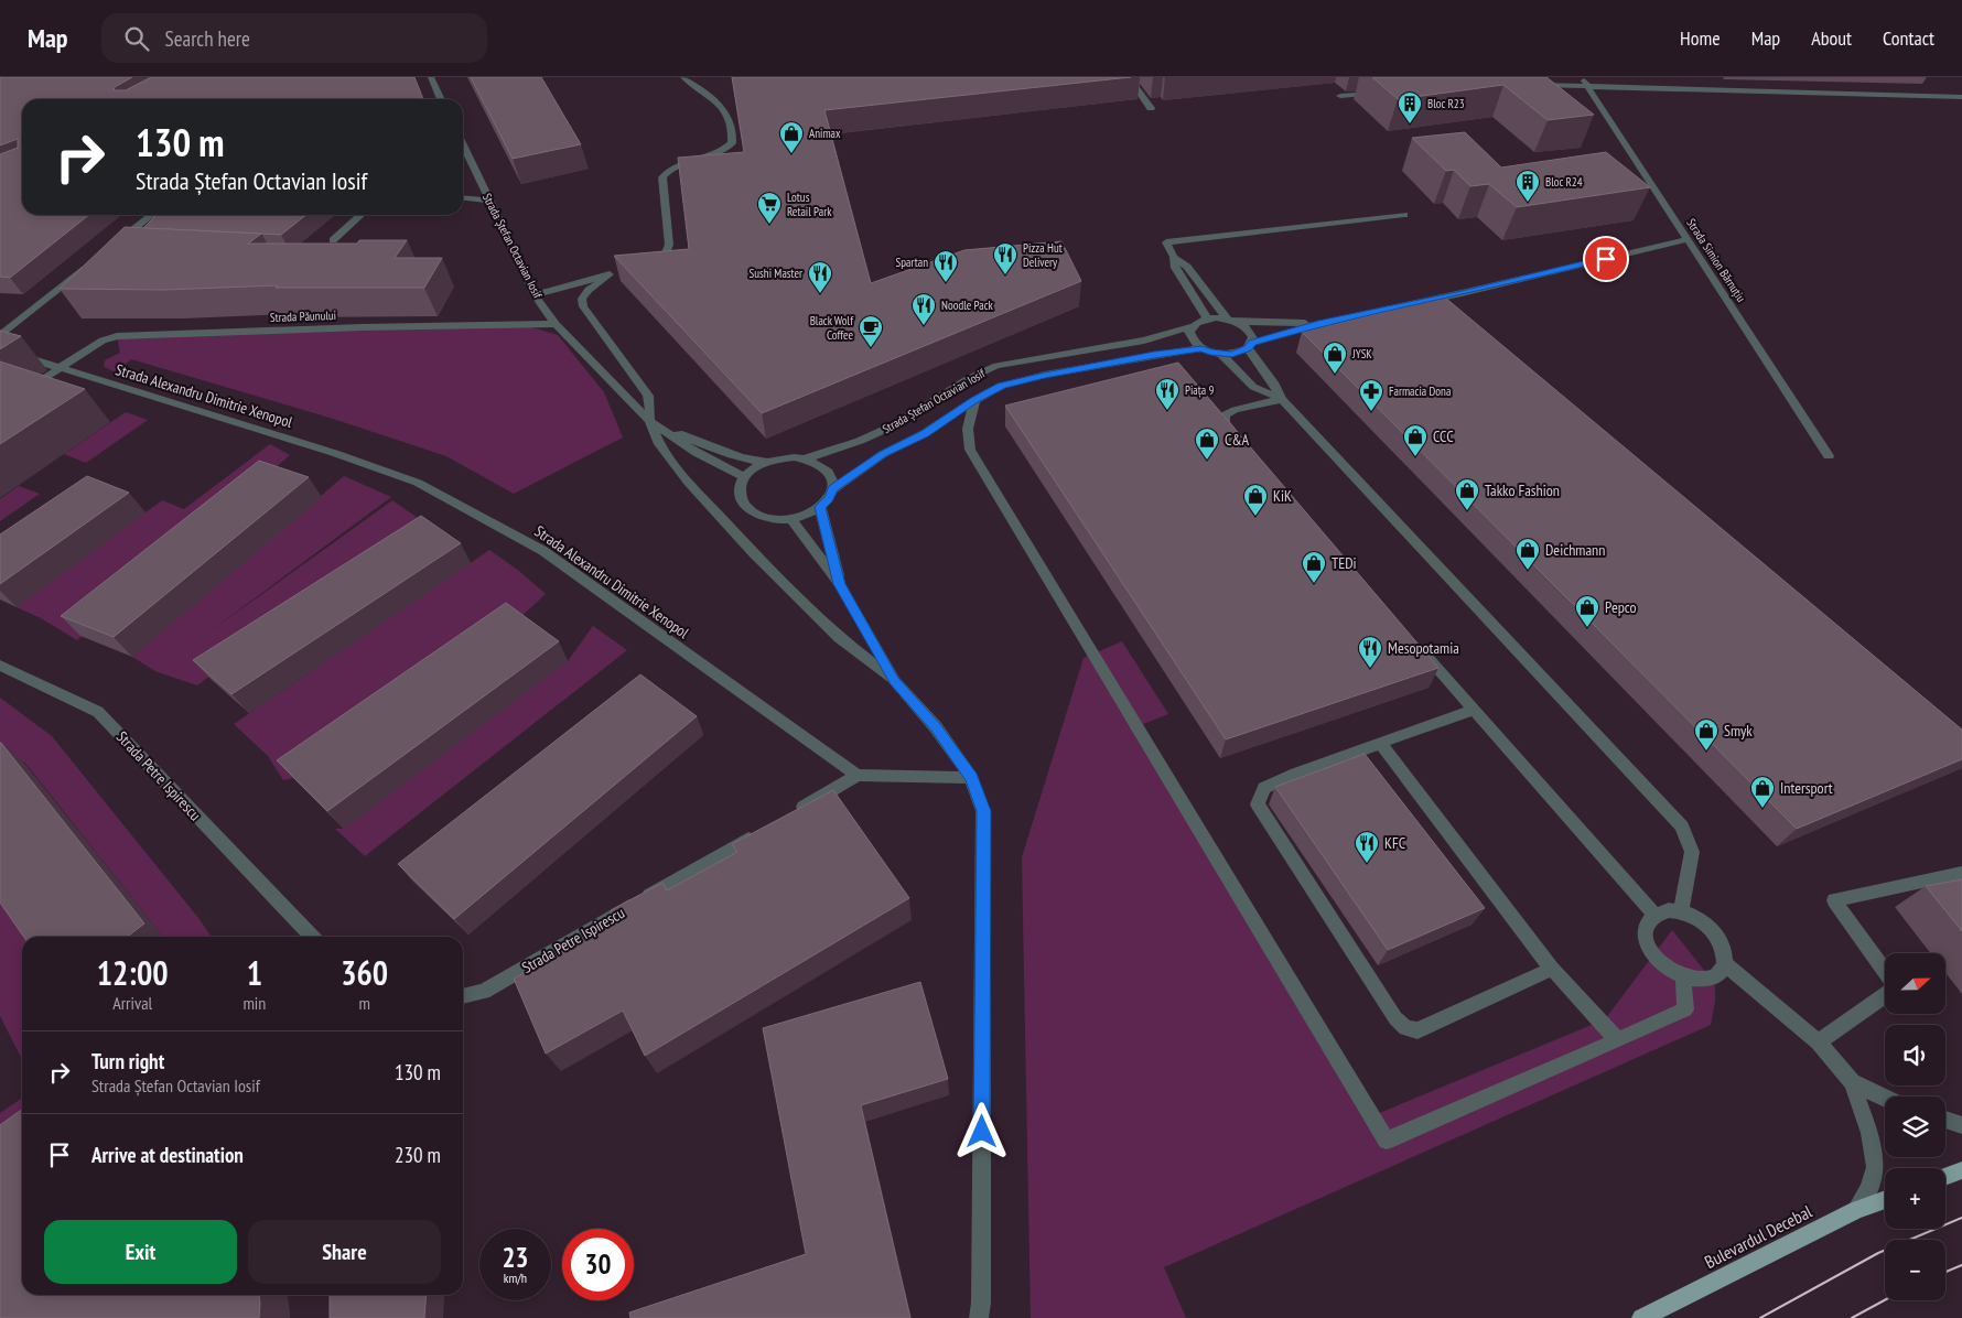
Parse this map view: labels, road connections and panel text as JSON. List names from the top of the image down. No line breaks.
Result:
{"streets":{"main road":["Bulevardul Decebal"],"street":["Strada Ștefan Octavian Iosif","Strada Simion Bărnuțiu","Strada Păunului","Strada Alexandru Dimitrie Xenopol","Strada Petre Ispirescu"]},"crossings":[["Strada Ștefan Octavian Iosif","Strada Simion Bărnuțiu"],["Strada Ștefan Octavian Iosif","Strada Păunului"],["Strada Păunului","Strada Alexandru Dimitrie Xenopol"]],"places":{"building":["Bloc R23","Bloc R24"],"shop":["Animax","JYSK","CCC","C&A","Takko Fashion","KiK","Deichmann","TEDi","Pepco","Smyk","Intersport"],"supermarket":["Lotus Retail Park"],"restaurant":["Pizza Hut Delivery","Spartan","Sushi Master","Noodle Pack","Piața 9","Mesopotamia","KFC"],"cafe":["Black Wolf Coffee"],"pharmacy":["Farmacia Dona"]},"north":"right","page":{"header":"Map","search":"Search here","nav":["Home","Map","About","Contact"],"turn":["130 m","Strada Ștefan Octavian Iosif"],"eta":["12:00","Arrival","1","min","360","m"],"map_buttons":["+","−"],"list":[{"name":"Turn right","note":"Strada Ștefan Octavian Iosif","value":"130 m"},{"name":"Arrive at destination","value":"230 m"}],"buttons":["Exit","Share"],"speed":"23 km/h","limit":"30"}}
